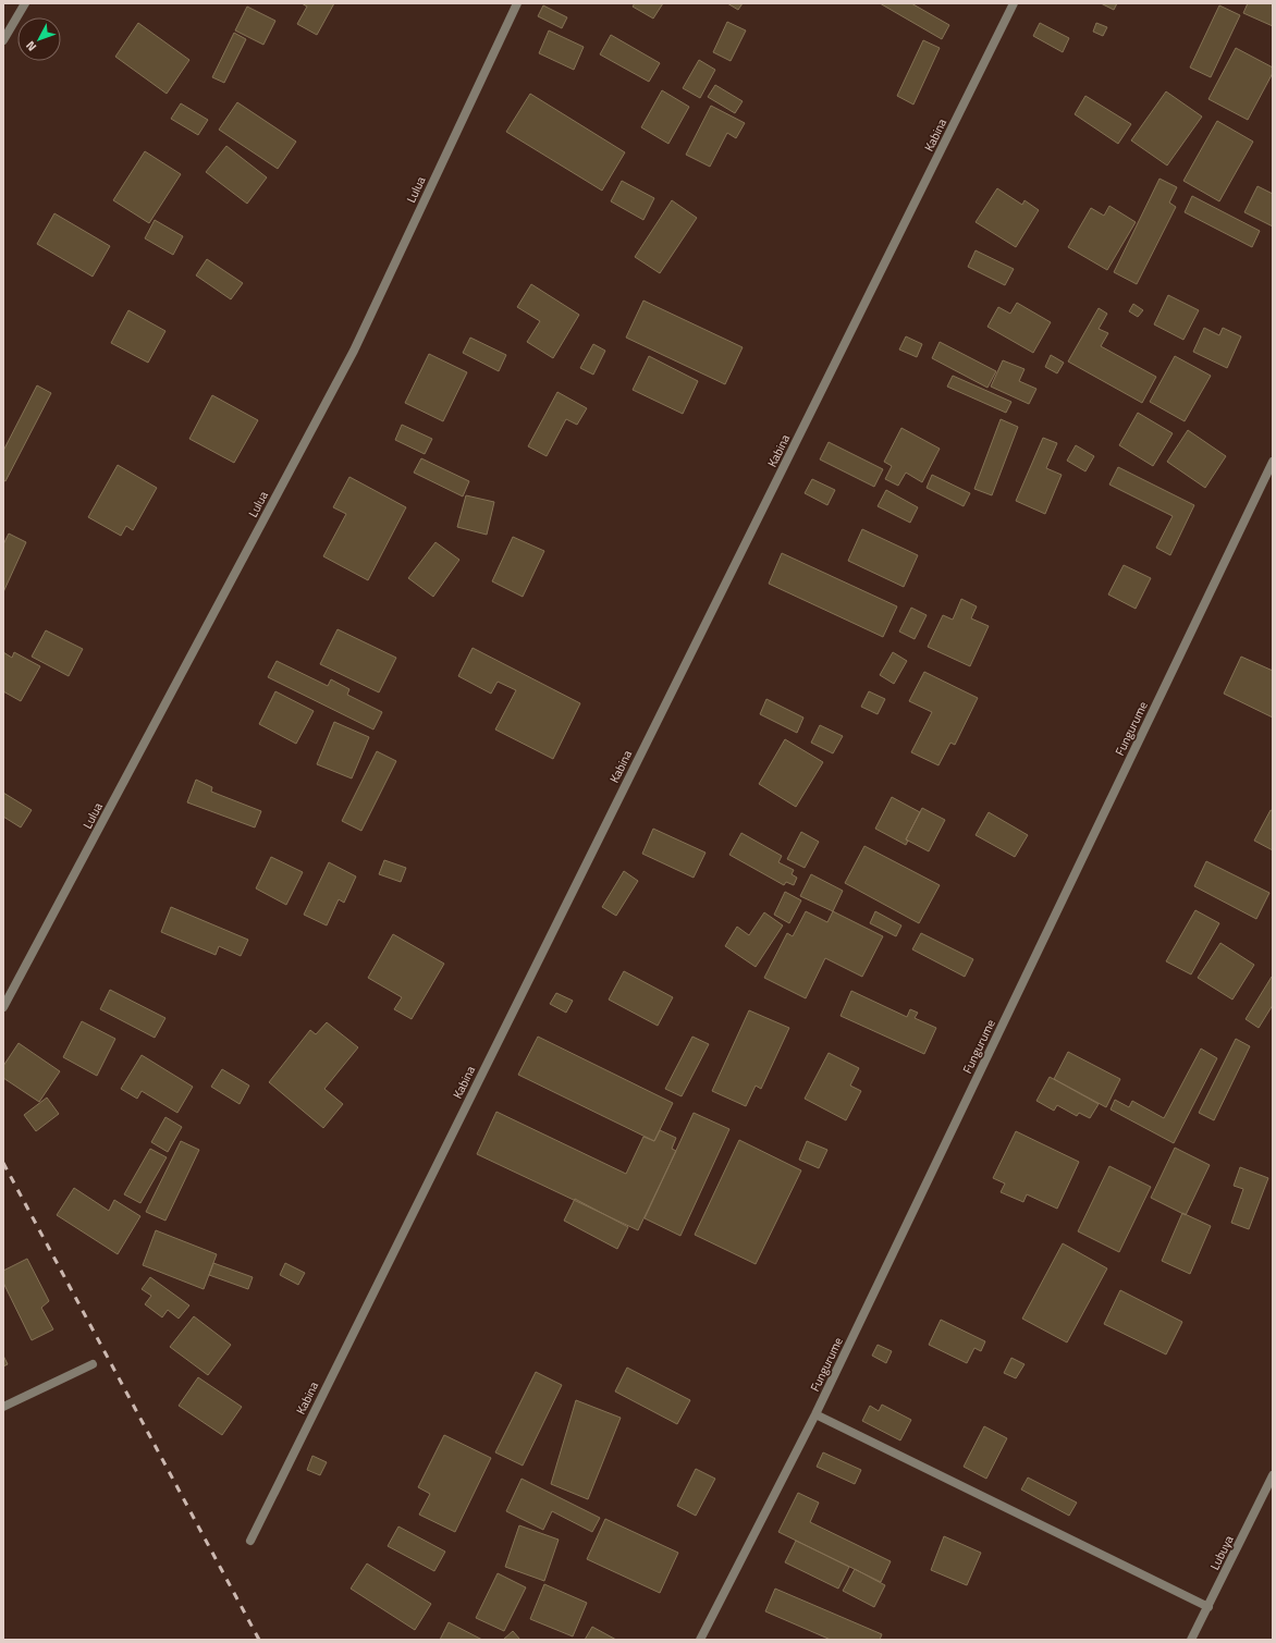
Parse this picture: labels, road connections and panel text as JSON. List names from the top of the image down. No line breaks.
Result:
{"streets":{"street":["Kabina","Lulua","Fungurume","Lubuya"]},"north":"bottom left"}
